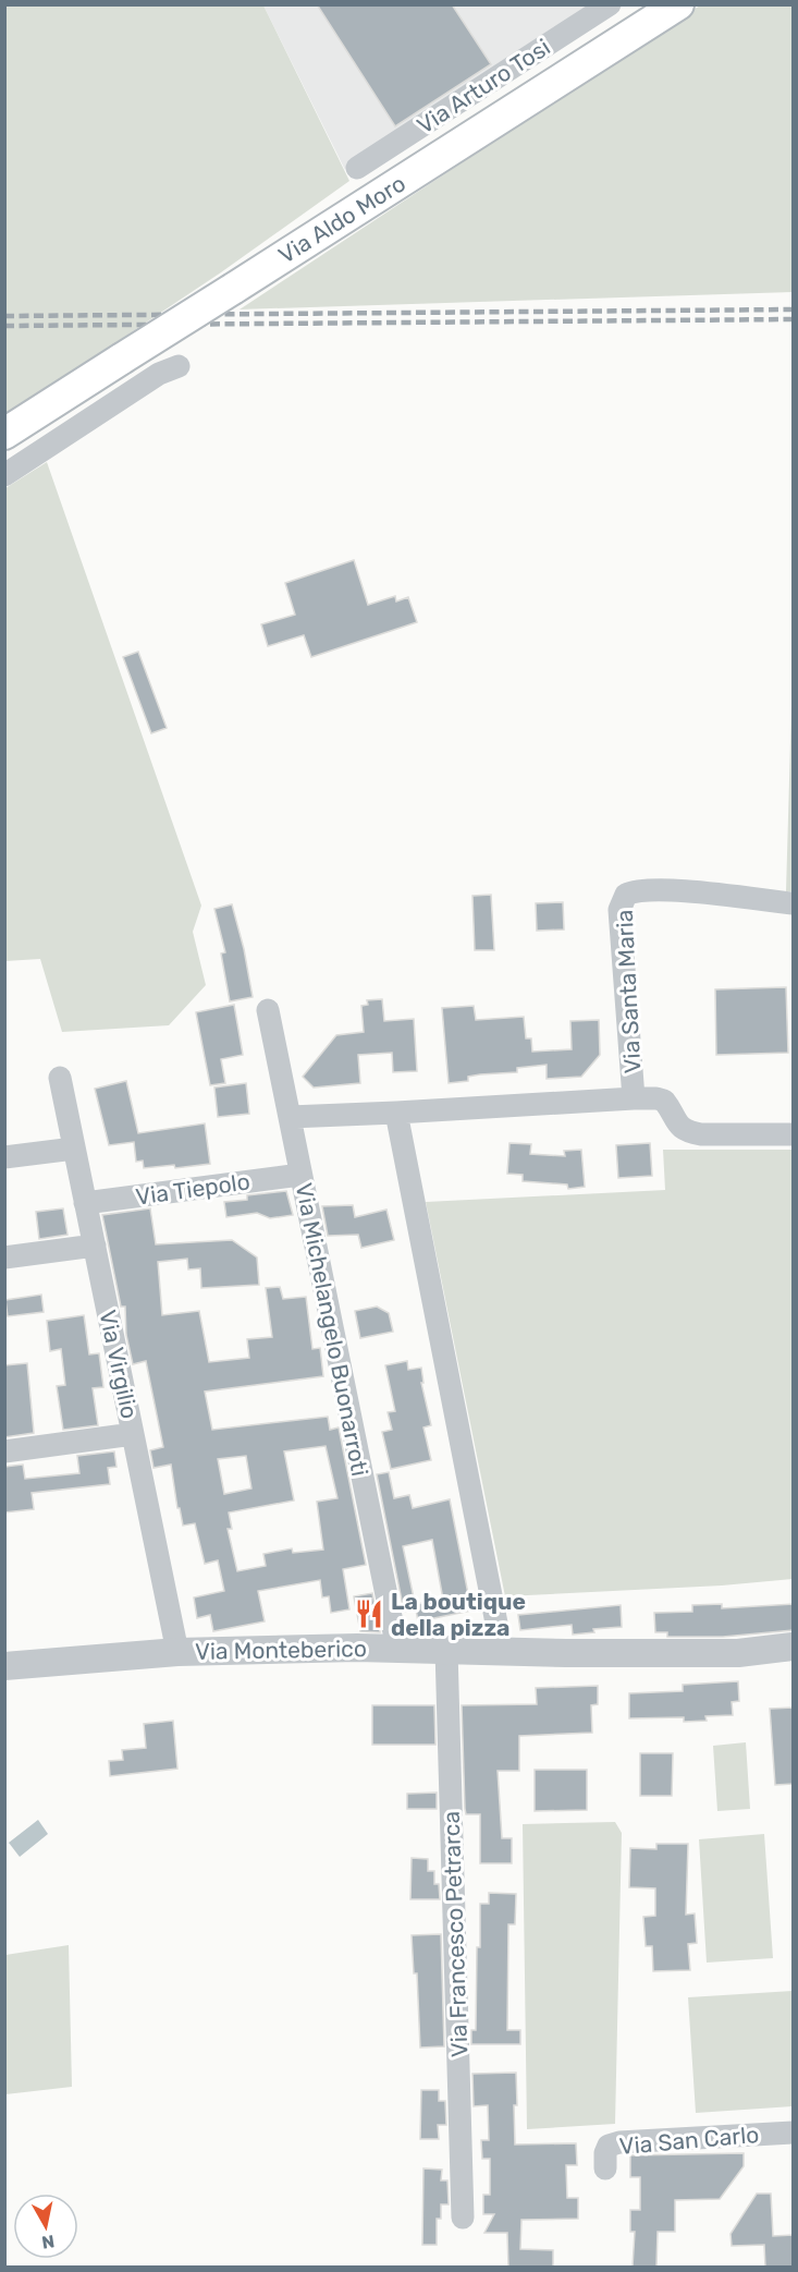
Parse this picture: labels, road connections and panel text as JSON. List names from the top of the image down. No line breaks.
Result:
{"streets":{"main road":["Via Aldo Moro"],"street":["Via Arturo Tosi","Via Santa Maria","Via Tiepolo","Via Michelangelo Buonarroti","Via Virgilio","Via Monteberico","Via Francesco Petrarca","Via San Carlo"]},"crossings":[["Via Santa Maria","Via Michelangelo Buonarroti"],["Via Tiepolo","Via Michelangelo Buonarroti"],["Via Tiepolo","Via Virgilio"],["Via Michelangelo Buonarroti","Via Monteberico"],["Via Virgilio","Via Monteberico"],["Via Monteberico","Via Francesco Petrarca"]],"places":{"restaurant":["La boutique della pizza"]},"north":"bottom"}
